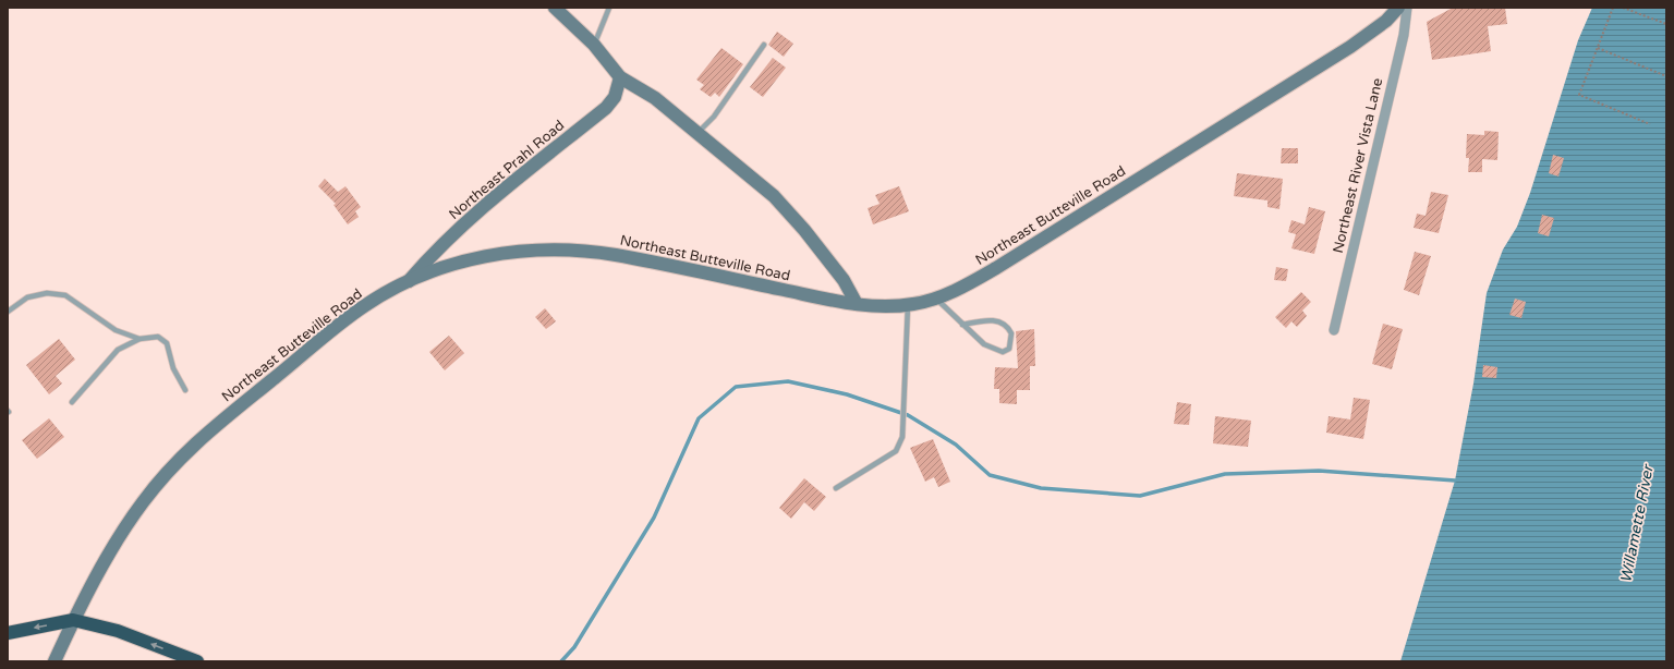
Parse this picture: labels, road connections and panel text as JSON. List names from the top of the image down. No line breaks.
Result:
{"streets":{"street":["Northeast River Vista Lane","Northeast Prahl Road","Northeast Butteville Road"]},"crossings":[["Northeast Prahl Road","Northeast Butteville Road"]],"water":["Willamette River"]}
